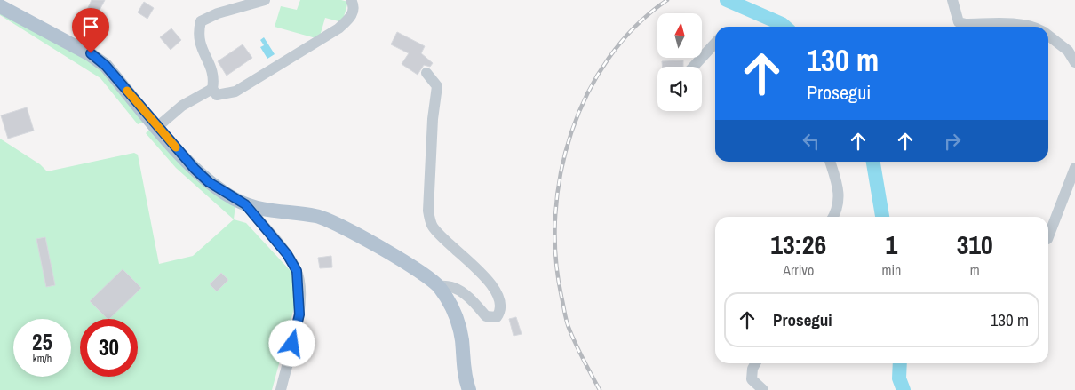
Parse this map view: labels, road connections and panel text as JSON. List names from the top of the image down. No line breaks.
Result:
{"north":"top","page":{"turn":["130 m","Prosegui"],"eta":["13:26","Arrivo","1","min","310","m"],"list":[{"name":"Prosegui","value":"130 m"}],"speed":"25 km/h","limit":"30"}}
